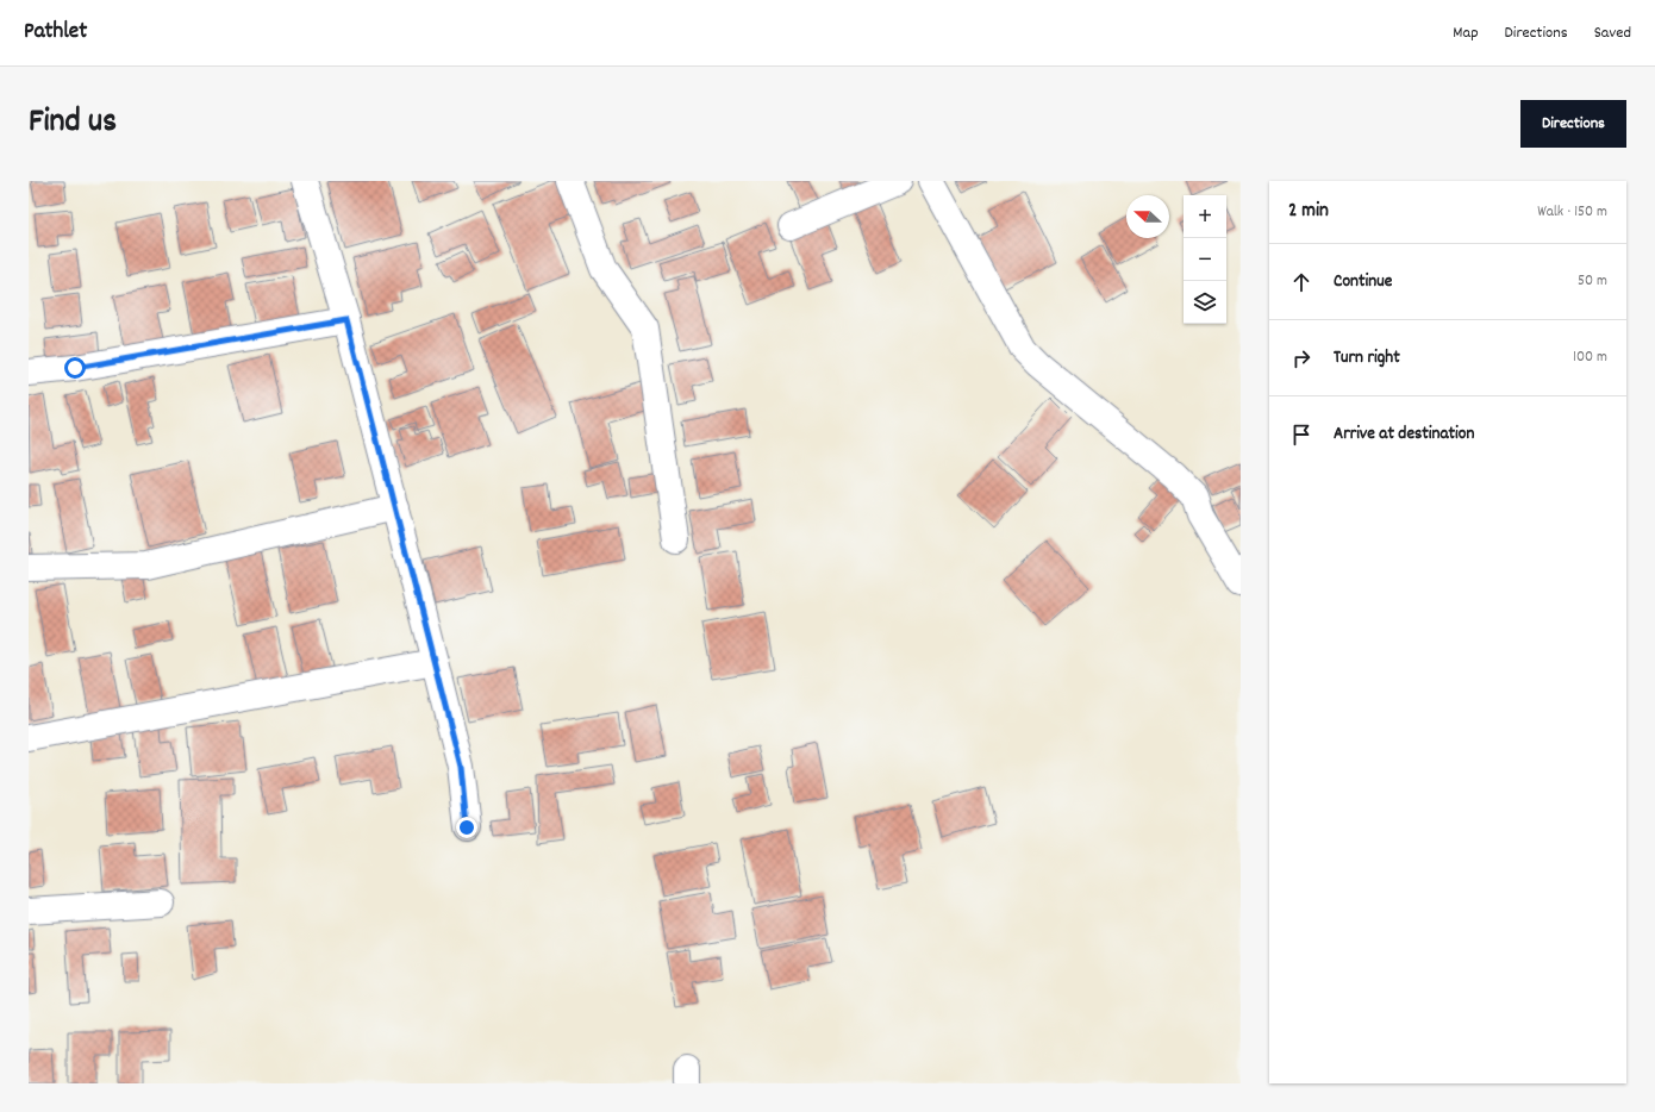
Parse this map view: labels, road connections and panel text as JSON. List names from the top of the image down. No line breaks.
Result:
{"north":"left","page":{"header":"Pathlet","nav":["Map","Directions","Saved"],"title":"Find us","buttons":"Directions","heading":["2 min","Walk · 150 m"],"map_buttons":["+","−"],"list":[["Continue","50 m"],["Turn right","100 m"],"Arrive at destination"]}}
